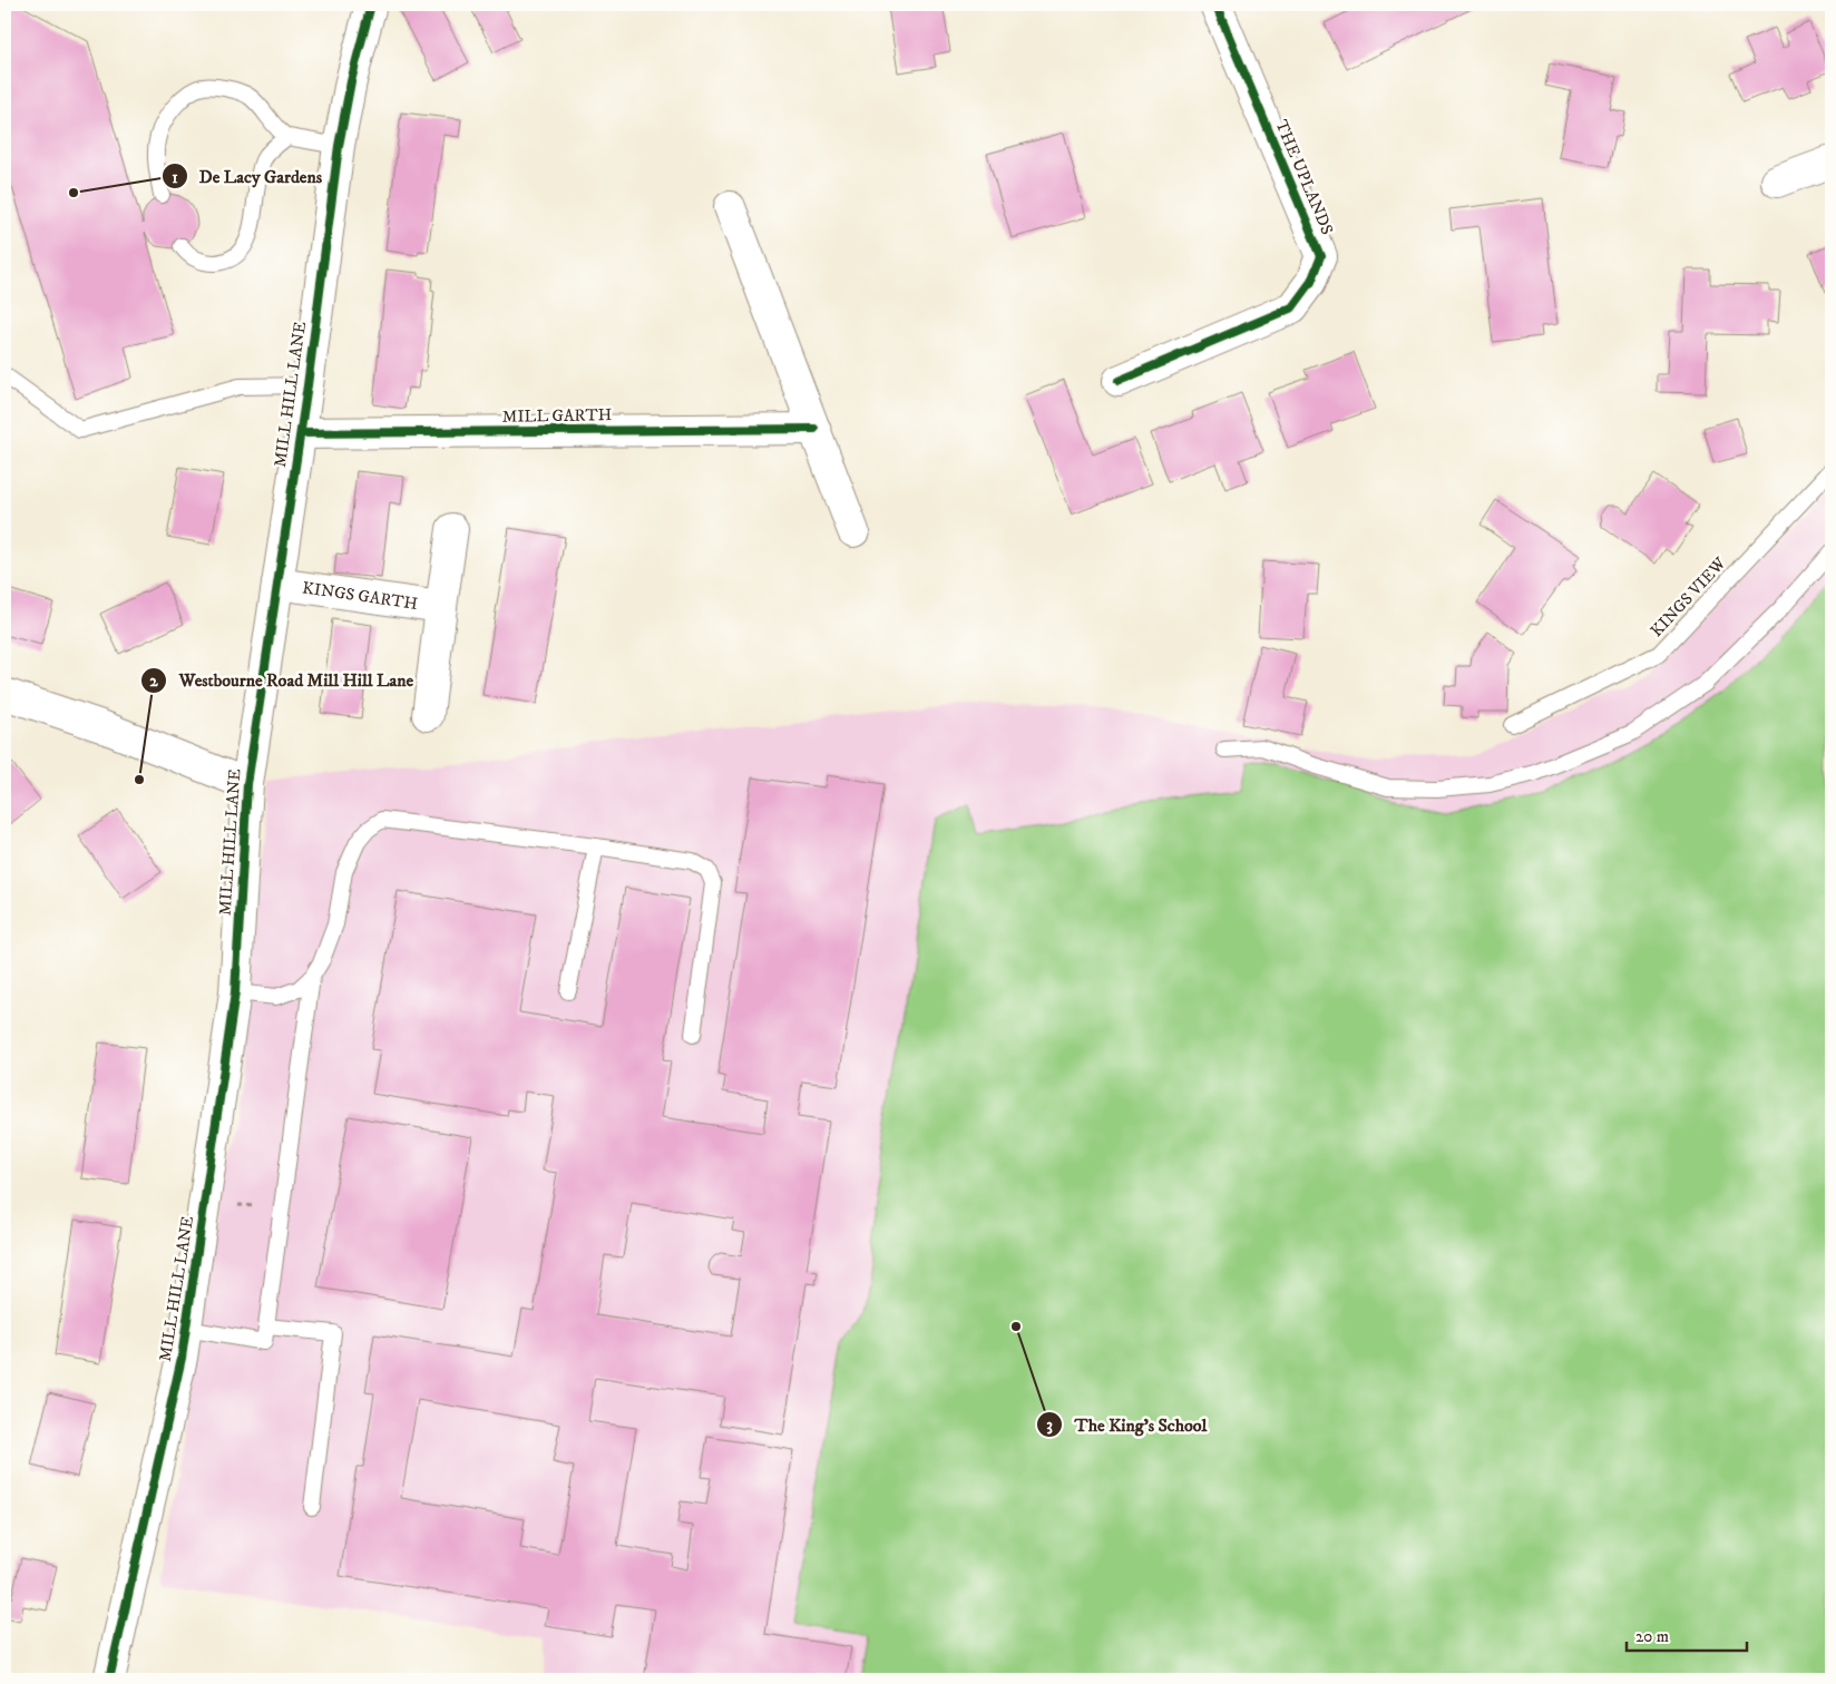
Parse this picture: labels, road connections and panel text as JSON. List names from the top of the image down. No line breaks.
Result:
{"streets":{"street":["THE UPLANDS","MILL HILL LANE","MILL GARTH","KINGS GARTH"],"lane":["KINGS VIEW"]},"crossings":[["MILL HILL LANE","MILL GARTH"],["MILL HILL LANE","KINGS GARTH"]],"places":["De Lacy Gardens","Westbourne Road Mill Hill Lane","The King's School"],"scale_bar":"20 m"}
